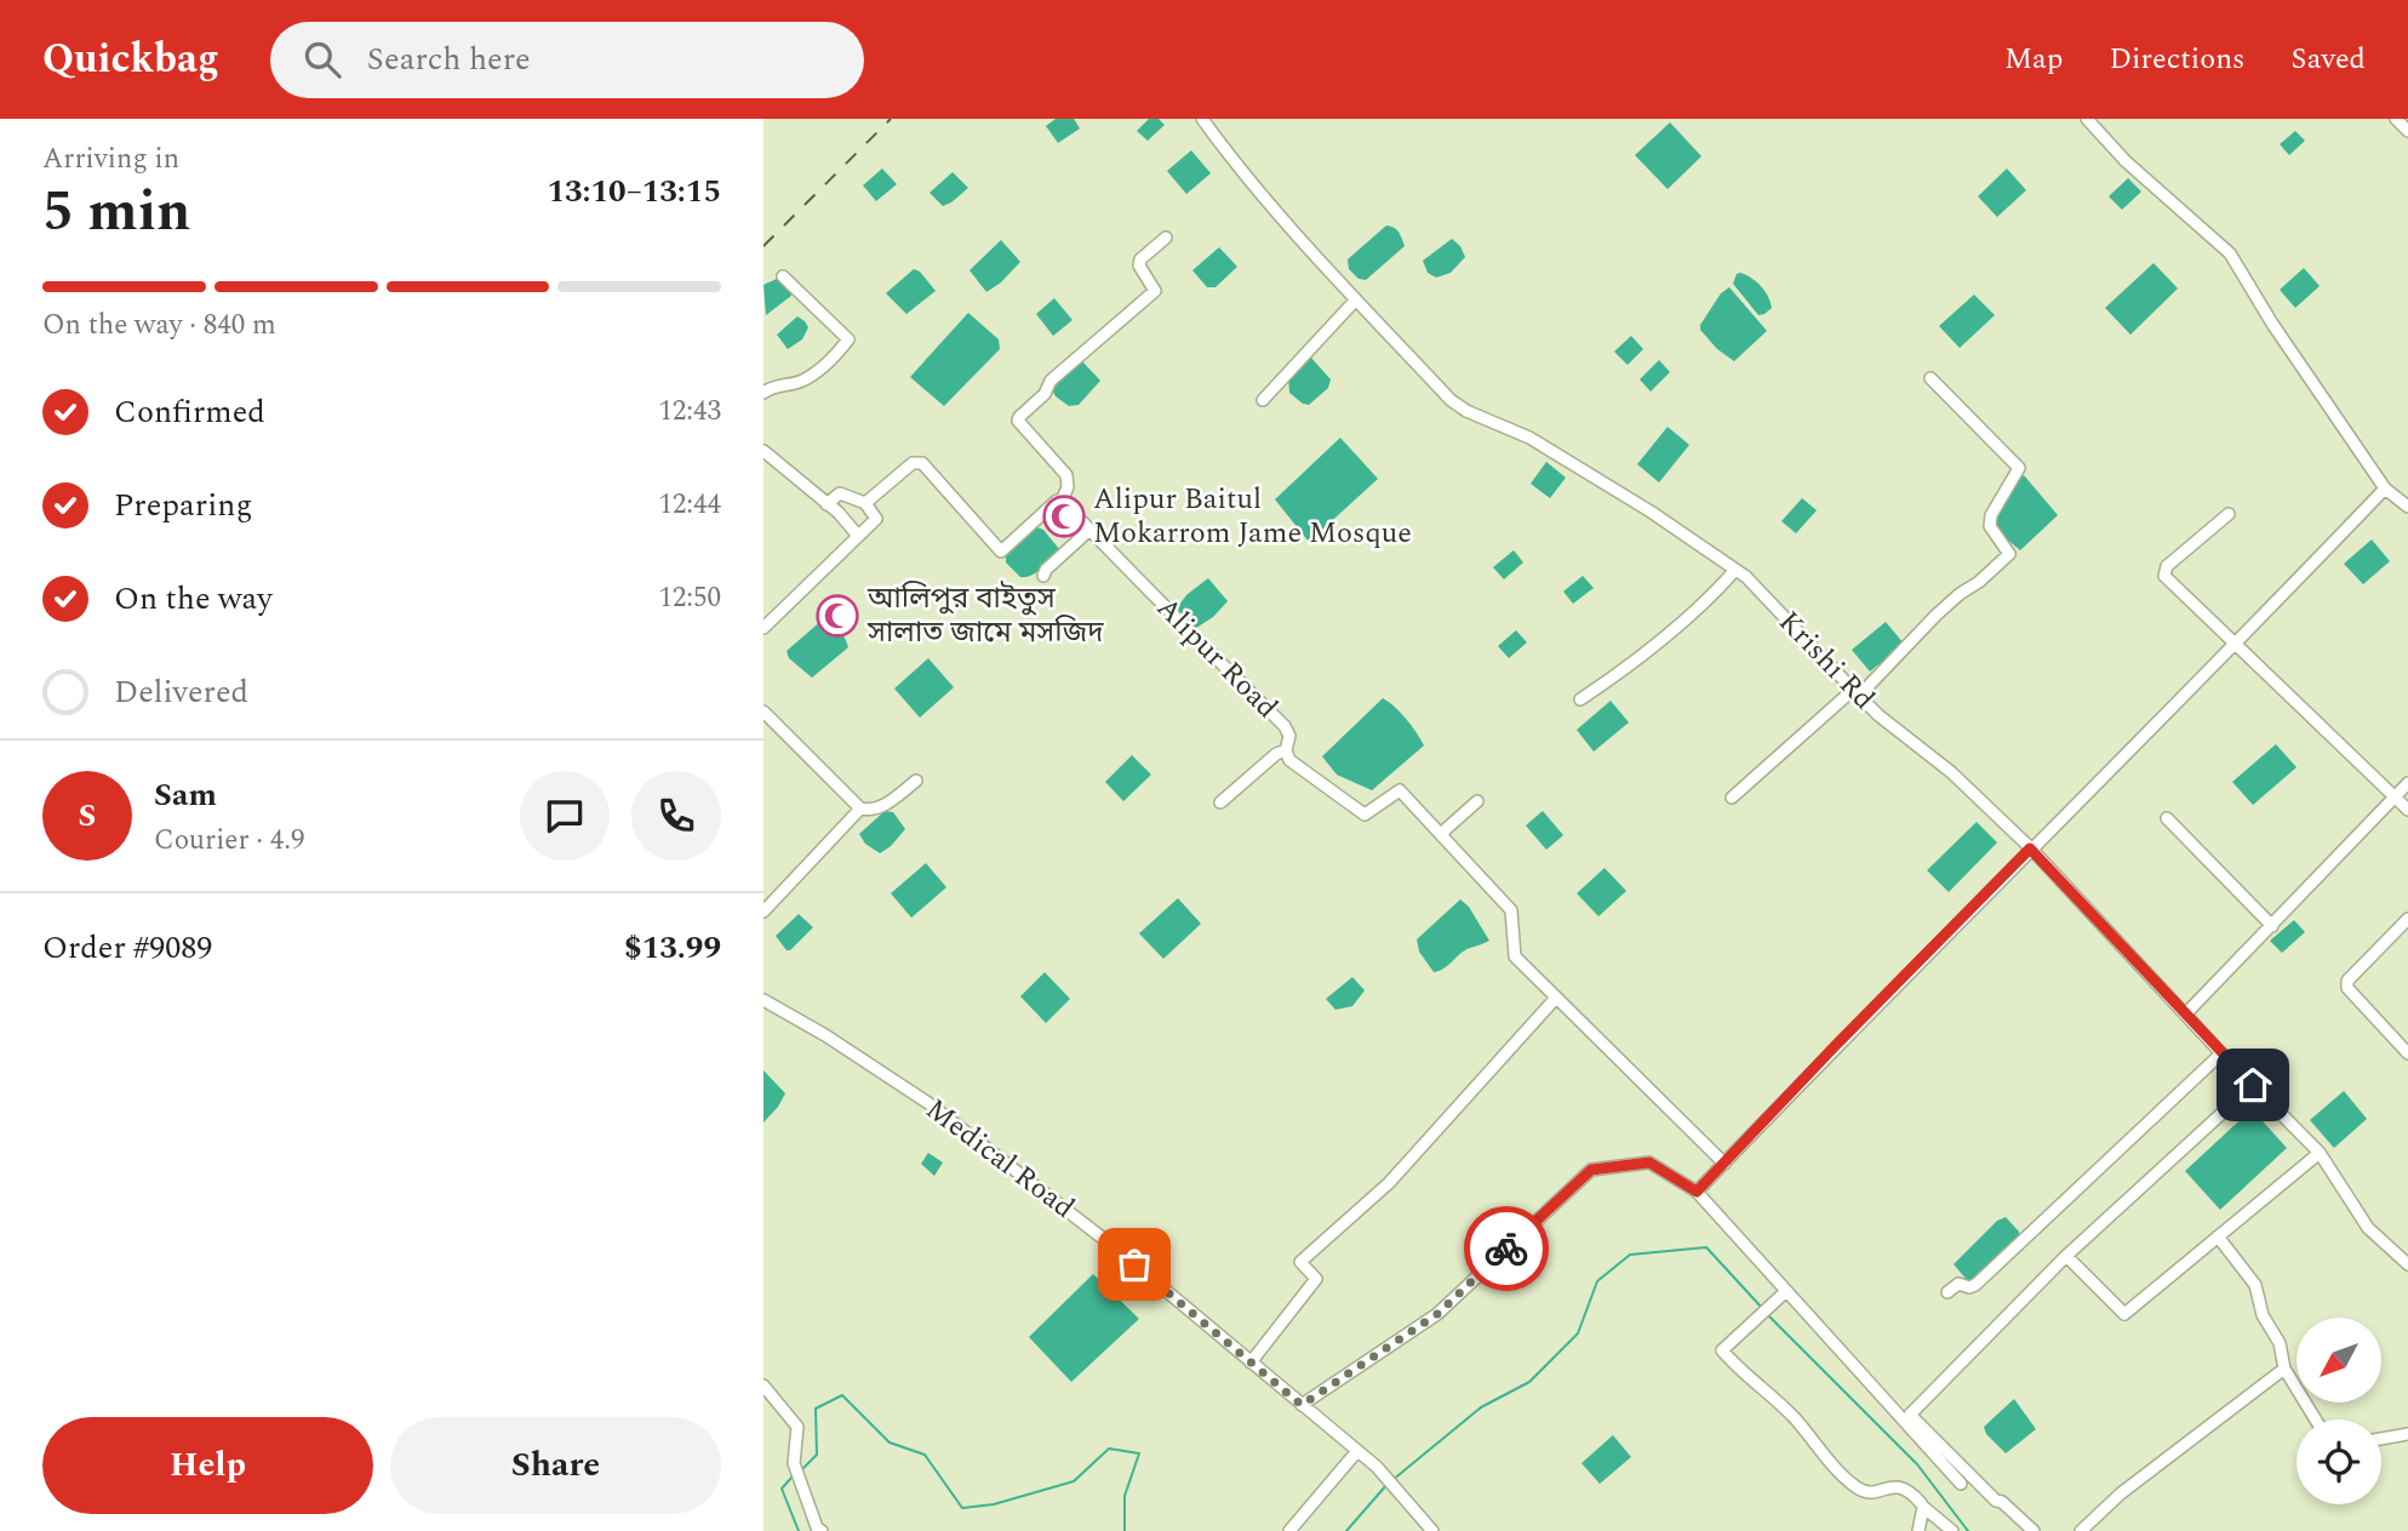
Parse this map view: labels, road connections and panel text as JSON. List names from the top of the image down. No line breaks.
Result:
{"streets":{"street":["Alipur Road","Krishi Rd","Medical Road"]},"places":{"mosque":["Alipur Baitul Mokarrom Jame Mosque","আলিপুর বাইতুস সালাত জামে মসজিদ"]},"north":"bottom left","page":{"header":"Quickbag","search":"Search here","nav":["Map","Directions","Saved"],"heading":["5 min","Arriving in","13:10–13:15"],"panel":["Sam","Courier · 4.9","Order #9089","$13.99"],"bar":"On the way · 840 m","list":[["Confirmed","12:43"],["Preparing","12:44"],["On the way","12:50"],"Delivered"],"round":"S","buttons":["Help","Share"]}}
